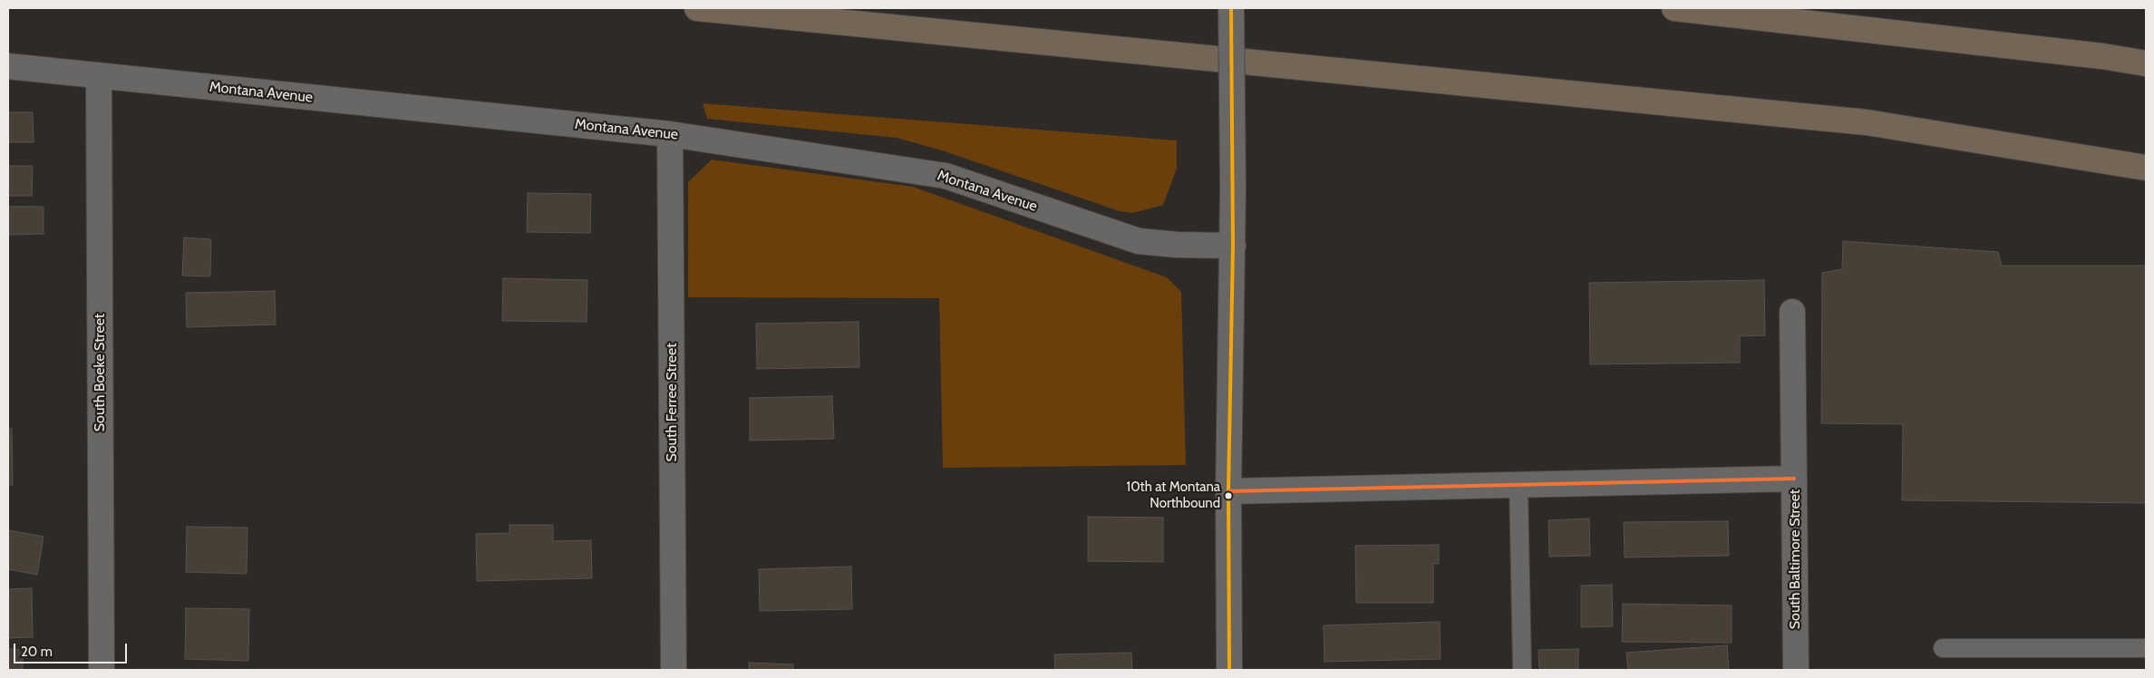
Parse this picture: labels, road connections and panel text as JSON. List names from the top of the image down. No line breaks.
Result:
{"streets":{"street":["Montana Avenue","South Boeke Street","South Ferree Street","South Baltimore Street"]},"crossings":[["Montana Avenue","South Boeke Street"],["Montana Avenue","South Ferree Street"]],"places":["10th at Montana Northbound"],"scale_bar":"20 m"}
